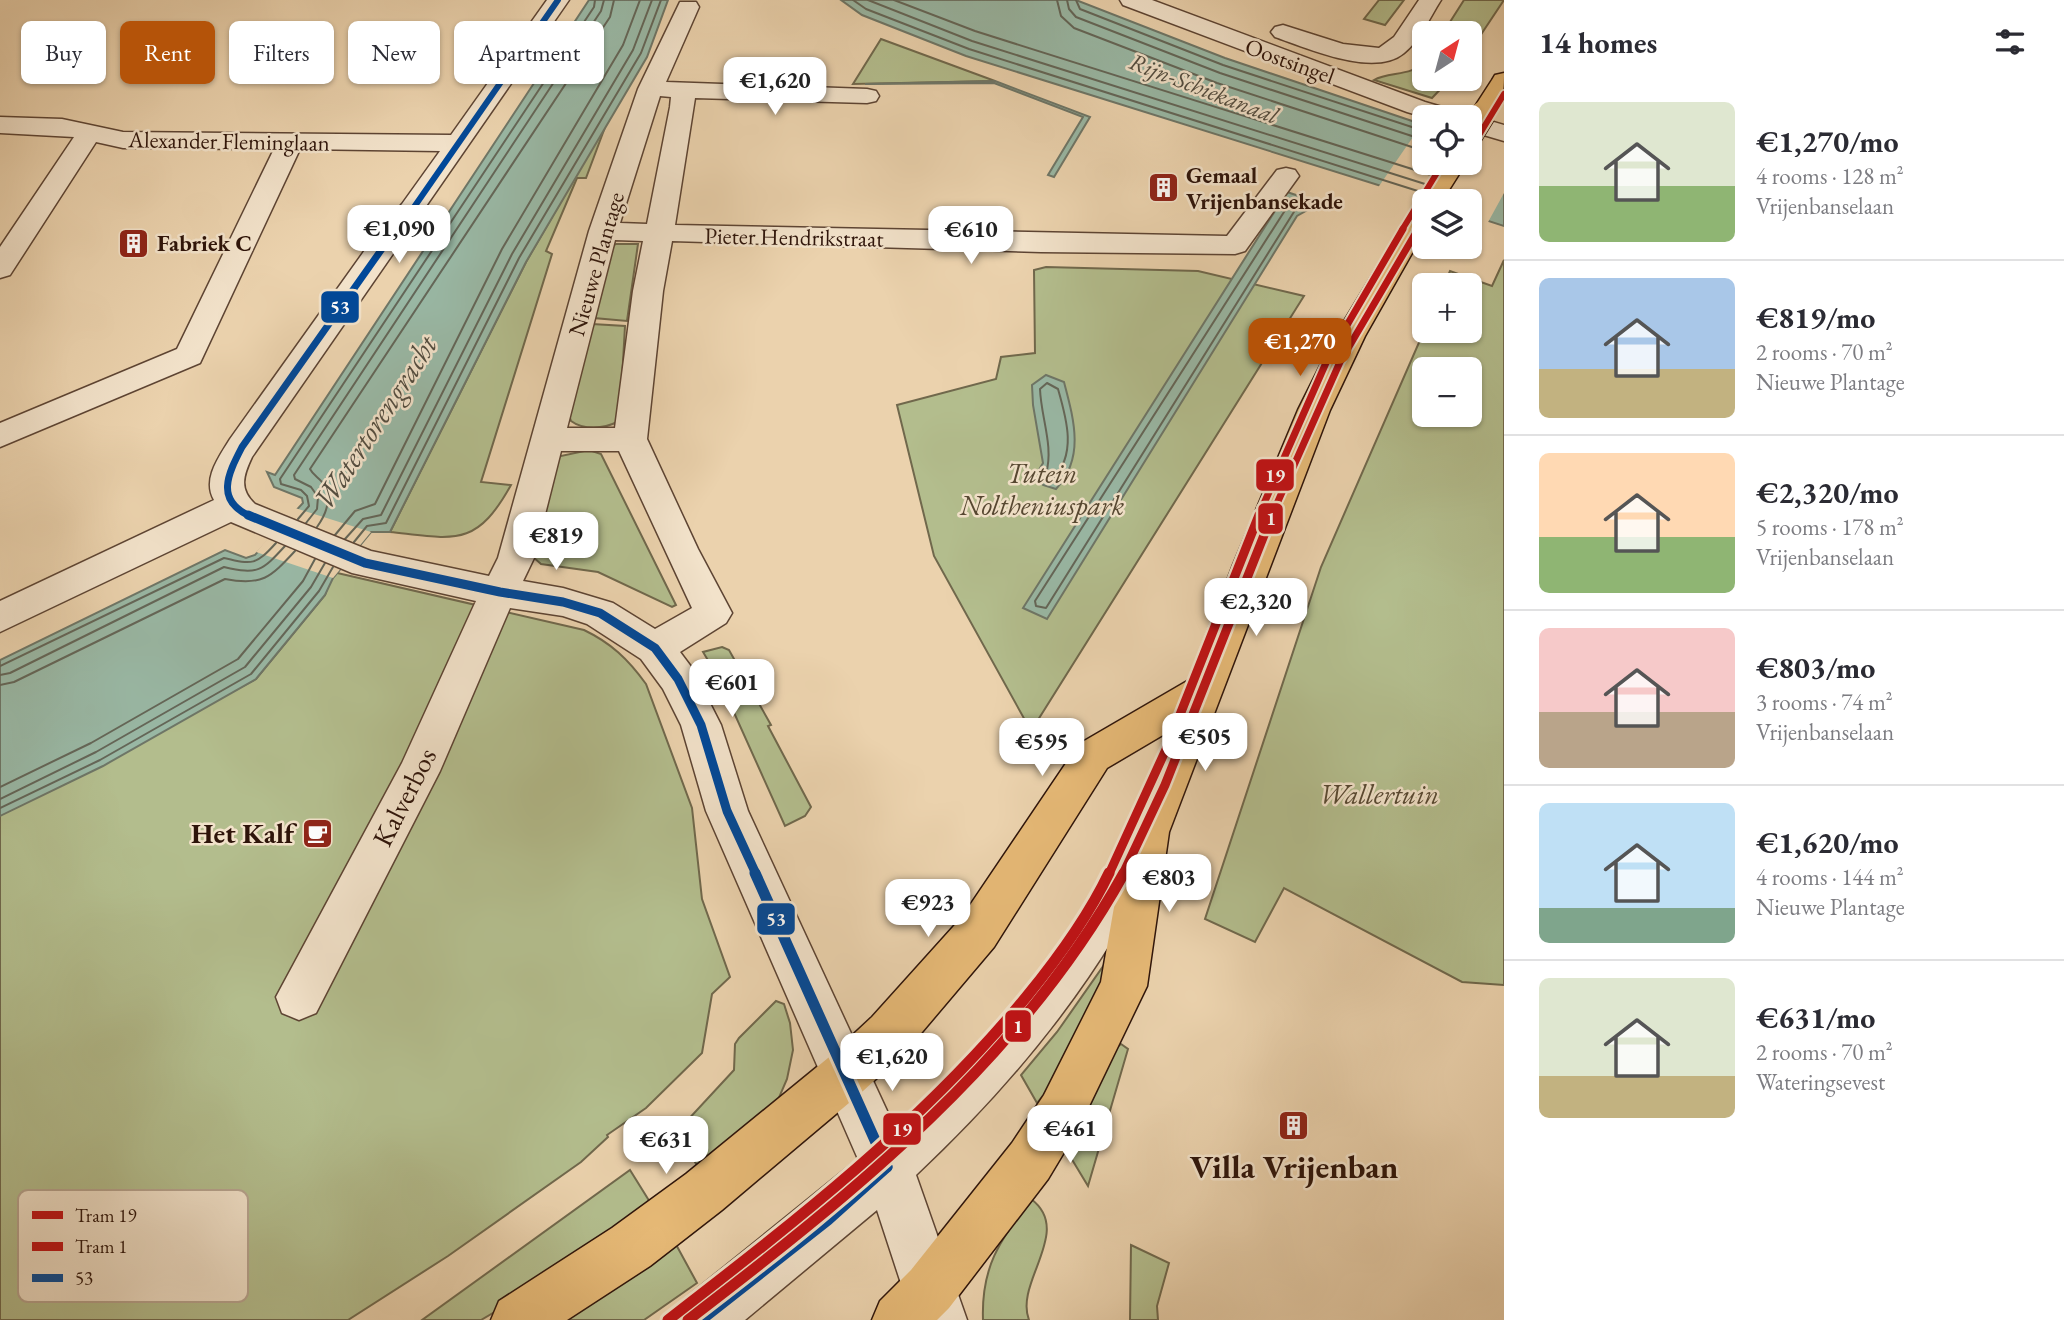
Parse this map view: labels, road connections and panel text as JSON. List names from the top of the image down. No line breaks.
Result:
{"streets":{"street":["Oostsingel","Alexander Fleminglaan","Pieter Hendrikstraat","Nieuwe Plantage","Kalverbos"]},"crossings":[["Pieter Hendrikstraat","Nieuwe Plantage"],["Nieuwe Plantage","Kalverbos"]],"water":["Rijn-Schiekanaal","Watertorengracht"],"parks":["Tutein Noltheniuspark","Wallertuin"],"places":{"building":["Gemaal Vrijenbansekade","Fabriek C","Villa Vrijenban"],"cafe":["Het Kalf"]},"lines":["transit line 53","tram line 19","tram line 1"],"legend":["Tram 19","Tram 1","53"],"north":"top right","page":{"heading":"14 homes","map_buttons":["+","−"],"chip":["Buy","Rent","Filters","New","Apartment"],"price":["€1,620","€1,090","€610","€1,270","€819","€2,320","€601","€505","€595","€803","€923","€1,620","€461","€631"],"list":[{"name":"€1,270/mo","note":"4 rooms · 128 m² · Vrijenbanselaan"},{"name":"€819/mo","note":"2 rooms · 70 m² · Nieuwe Plantage"},{"name":"€2,320/mo","note":"5 rooms · 178 m² · Vrijenbanselaan"},{"name":"€803/mo","note":"3 rooms · 74 m² · Vrijenbanselaan"},{"name":"€1,620/mo","note":"4 rooms · 144 m² · Nieuwe Plantage"},{"name":"€631/mo","note":"2 rooms · 70 m² · Wateringsevest"}]}}
